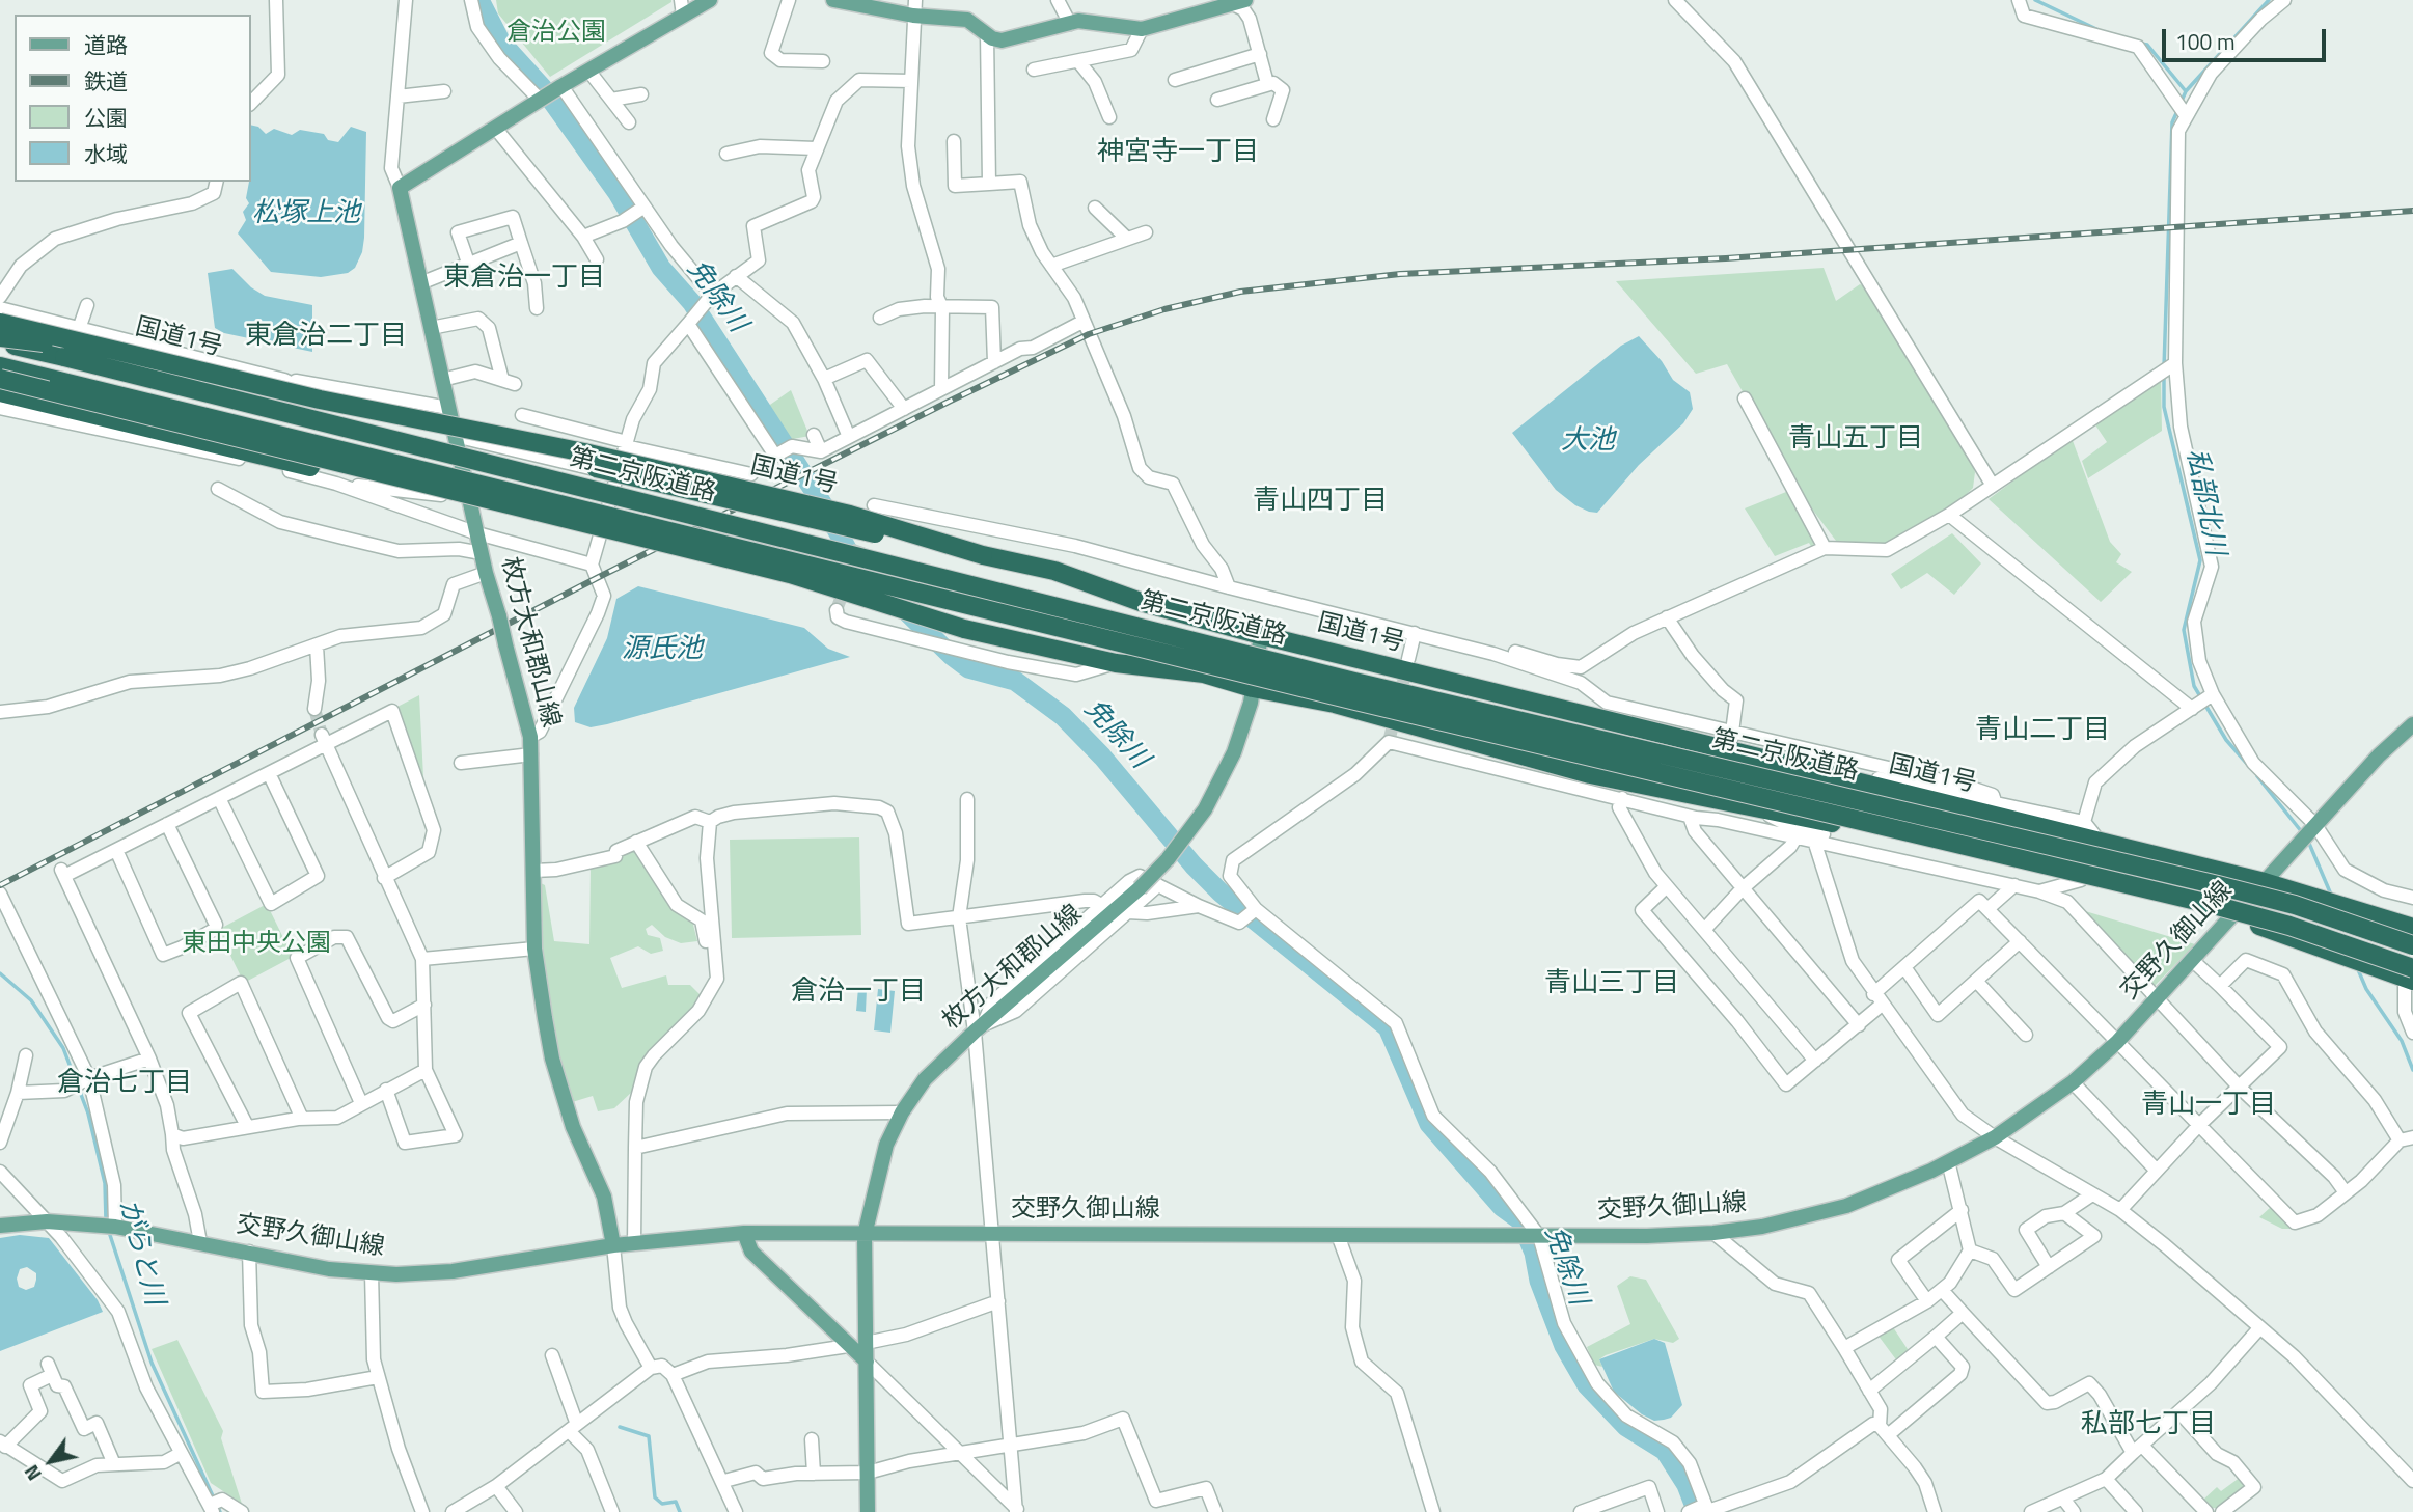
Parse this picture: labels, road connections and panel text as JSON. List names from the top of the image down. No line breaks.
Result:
{"streets":{"highway":["国道1号","第二京阪道路"],"main road":["枚方大和郡山線","交野久御山線"]},"crossings":[["国道1号","枚方大和郡山線"],["国道1号","交野久御山線"],["枚方大和郡山線","交野久御山線"]],"districts":["神宮寺一丁目","東倉治一丁目","東倉治二丁目","青山五丁目","青山四丁目","青山二丁目","青山三丁目","倉治一丁目","倉治七丁目","青山一丁目","私部七丁目"],"water":["松塚上池","免除川","大池","私部北川","源氏池","がらと川"],"parks":["倉治公園","東田中央公園"],"legend":["道路","鉄道","公園","水域"],"scale_bar":"100 m","north":"bottom left"}
